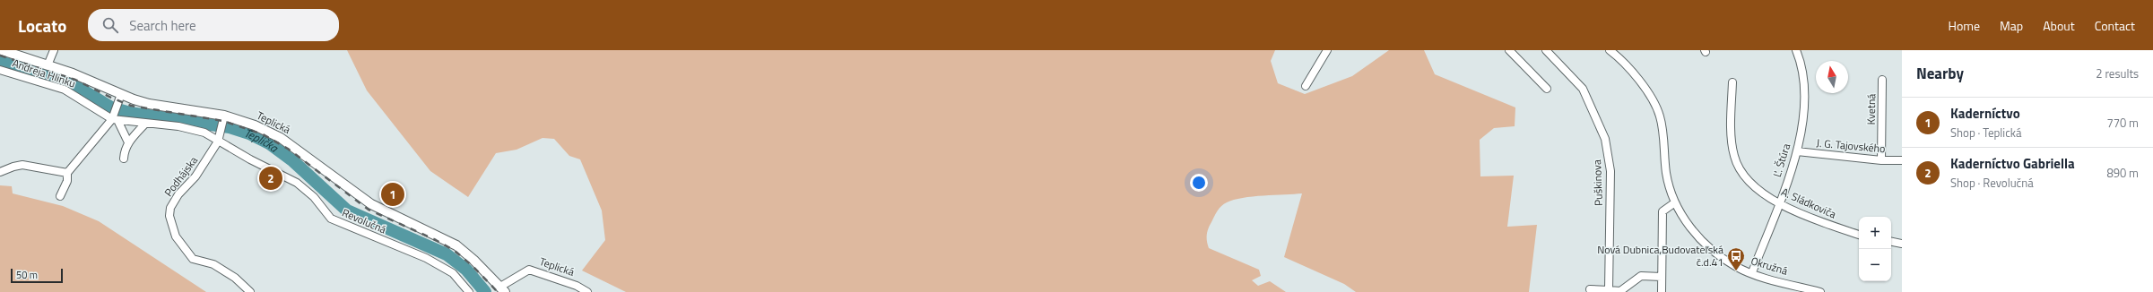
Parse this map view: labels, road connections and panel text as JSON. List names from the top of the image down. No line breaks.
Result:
{"streets":{"main road":["Teplická"],"street":["Andreja Hlinku","Kvetná","J. G. Tajovského","Ľ. Štúra","Podhájska","Puškinova","A. Sládkoviča","Revolučná","Okružná"]},"crossings":[["Andreja Hlinku","Podhájska"],["Andreja Hlinku","Revolučná"],["Kvetná","J. G. Tajovského"],["J. G. Tajovského","Ľ. Štúra"],["Ľ. Štúra","A. Sládkoviča"],["Ľ. Štúra","Okružná"],["Podhájska","Revolučná"]],"water":["Teplička"],"places":{"bus stop":["Nová Dubnica,Budovateľská č.d.41"]},"scale_bar":"50 m","north":"top","page":{"header":"Locato","search":"Search here","nav":["Home","Map","About","Contact"],"heading":["Nearby","2 results"],"list":[{"mark":"1","name":"Kaderníctvo","note":"Shop · Teplická","value":"770 m"},{"mark":"2","name":"Kaderníctvo Gabriella","note":"Shop · Revolučná","value":"890 m"}],"pins":["2","1"],"map_buttons":["+","−"],"scale":"50 m"}}
